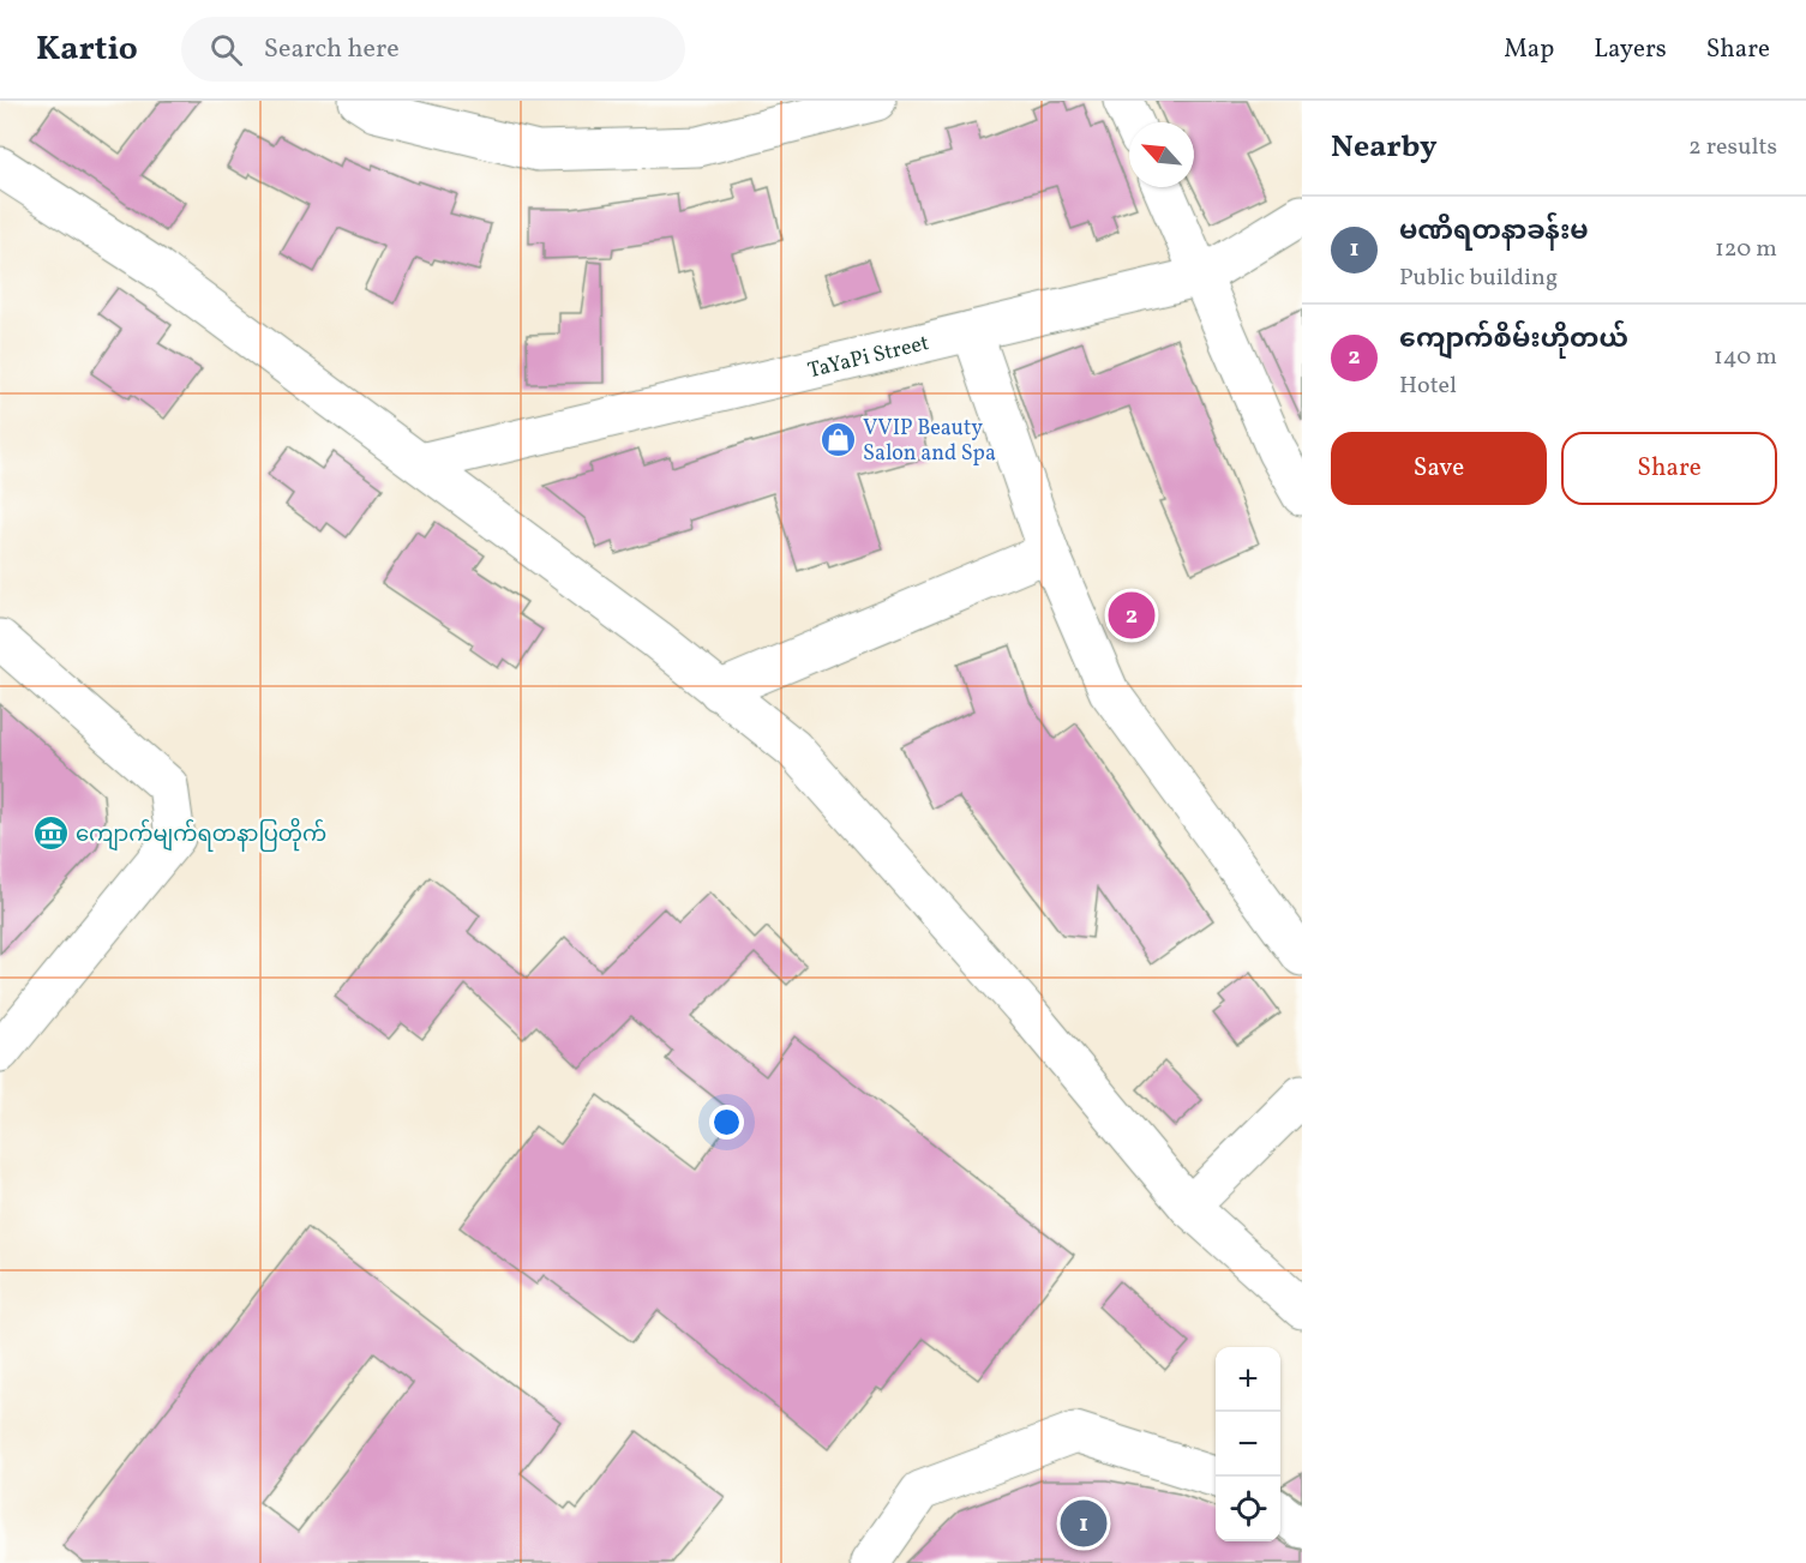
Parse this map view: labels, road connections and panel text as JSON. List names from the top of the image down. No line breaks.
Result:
{"streets":{"street":["TaYaPi Street"]},"places":{"shop":["VVIP Beauty Salon and Spa"],"museum":["ကျောက်မျက်ရတနာပြတိုက်"]},"north":"top left","page":{"header":"Kartio","search":"Search here","nav":["Map","Layers","Share"],"heading":["Nearby","2 results"],"list":[{"mark":"1","name":"မဏိရတနာခန်းမ","note":"Public building","value":"120 m"},{"mark":"2","name":"ကျောက်စိမ်းဟိုတယ်","note":"Hotel","value":"140 m"}],"buttons":["Save","Share"],"pins":["2","1"],"map_buttons":["+","−"]}}
